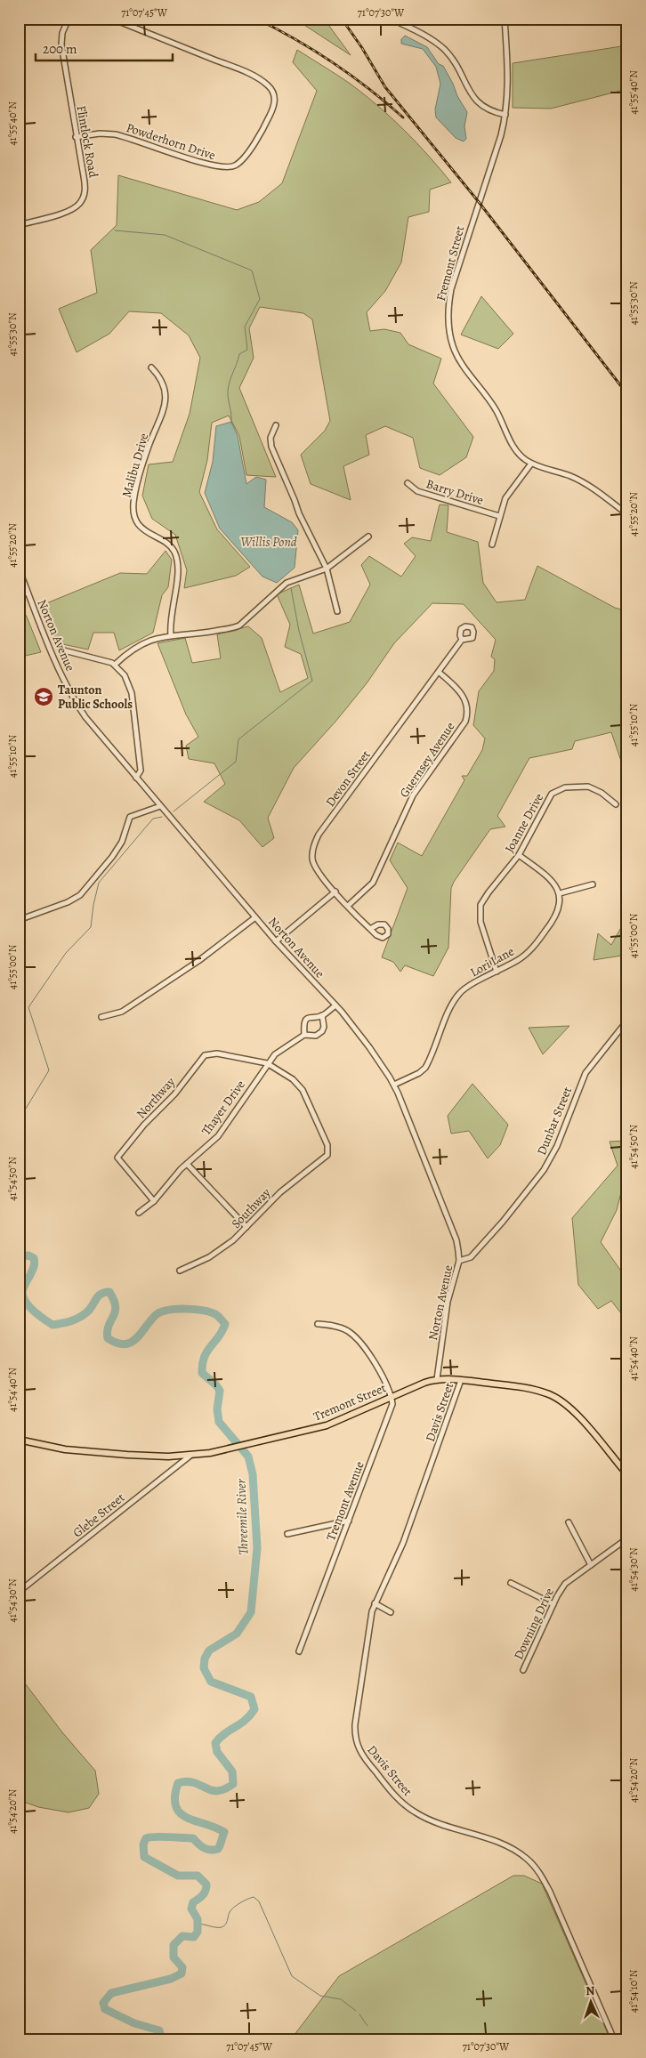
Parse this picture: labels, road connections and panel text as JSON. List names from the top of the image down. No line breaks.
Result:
{"streets":{"main road":["Tremont Street"],"street":["Flintlock Road","Powderhorn Drive","Fremont Street","Malibu Drive","Barry Drive","Norton Avenue","Guernsey Avenue","Devon Street","Joanne Drive","Lori Lane","Northway","Thayer Drive","Dunbar Street","Southway","Davis Street","Tremont Avenue","Glebe Street","Downing Drive"]},"crossings":[["Flintlock Road","Powderhorn Drive"],["Norton Avenue","Lori Lane"],["Norton Avenue","Dunbar Street"],["Norton Avenue","Tremont Street"],["Guernsey Avenue","Devon Street"],["Joanne Drive","Lori Lane"],["Northway","Thayer Drive"],["Northway","Southway"],["Thayer Drive","Southway"],["Tremont Street","Davis Street"],["Tremont Street","Tremont Avenue"],["Tremont Street","Glebe Street"]],"water":["Willis Pond","Threemile River"],"places":{"school or university":["Taunton Public Schools"]},"scale_bar":"200 m","north":"top","coordinates":["71°07'45\"W","71°07'30\"W","41°55'40\"N","41°55'30\"N","41°55'20\"N","41°55'10\"N","41°55'00\"N","41°54'50\"N","41°54'40\"N","41°54'30\"N","41°54'20\"N","41°54'10\"N"]}
